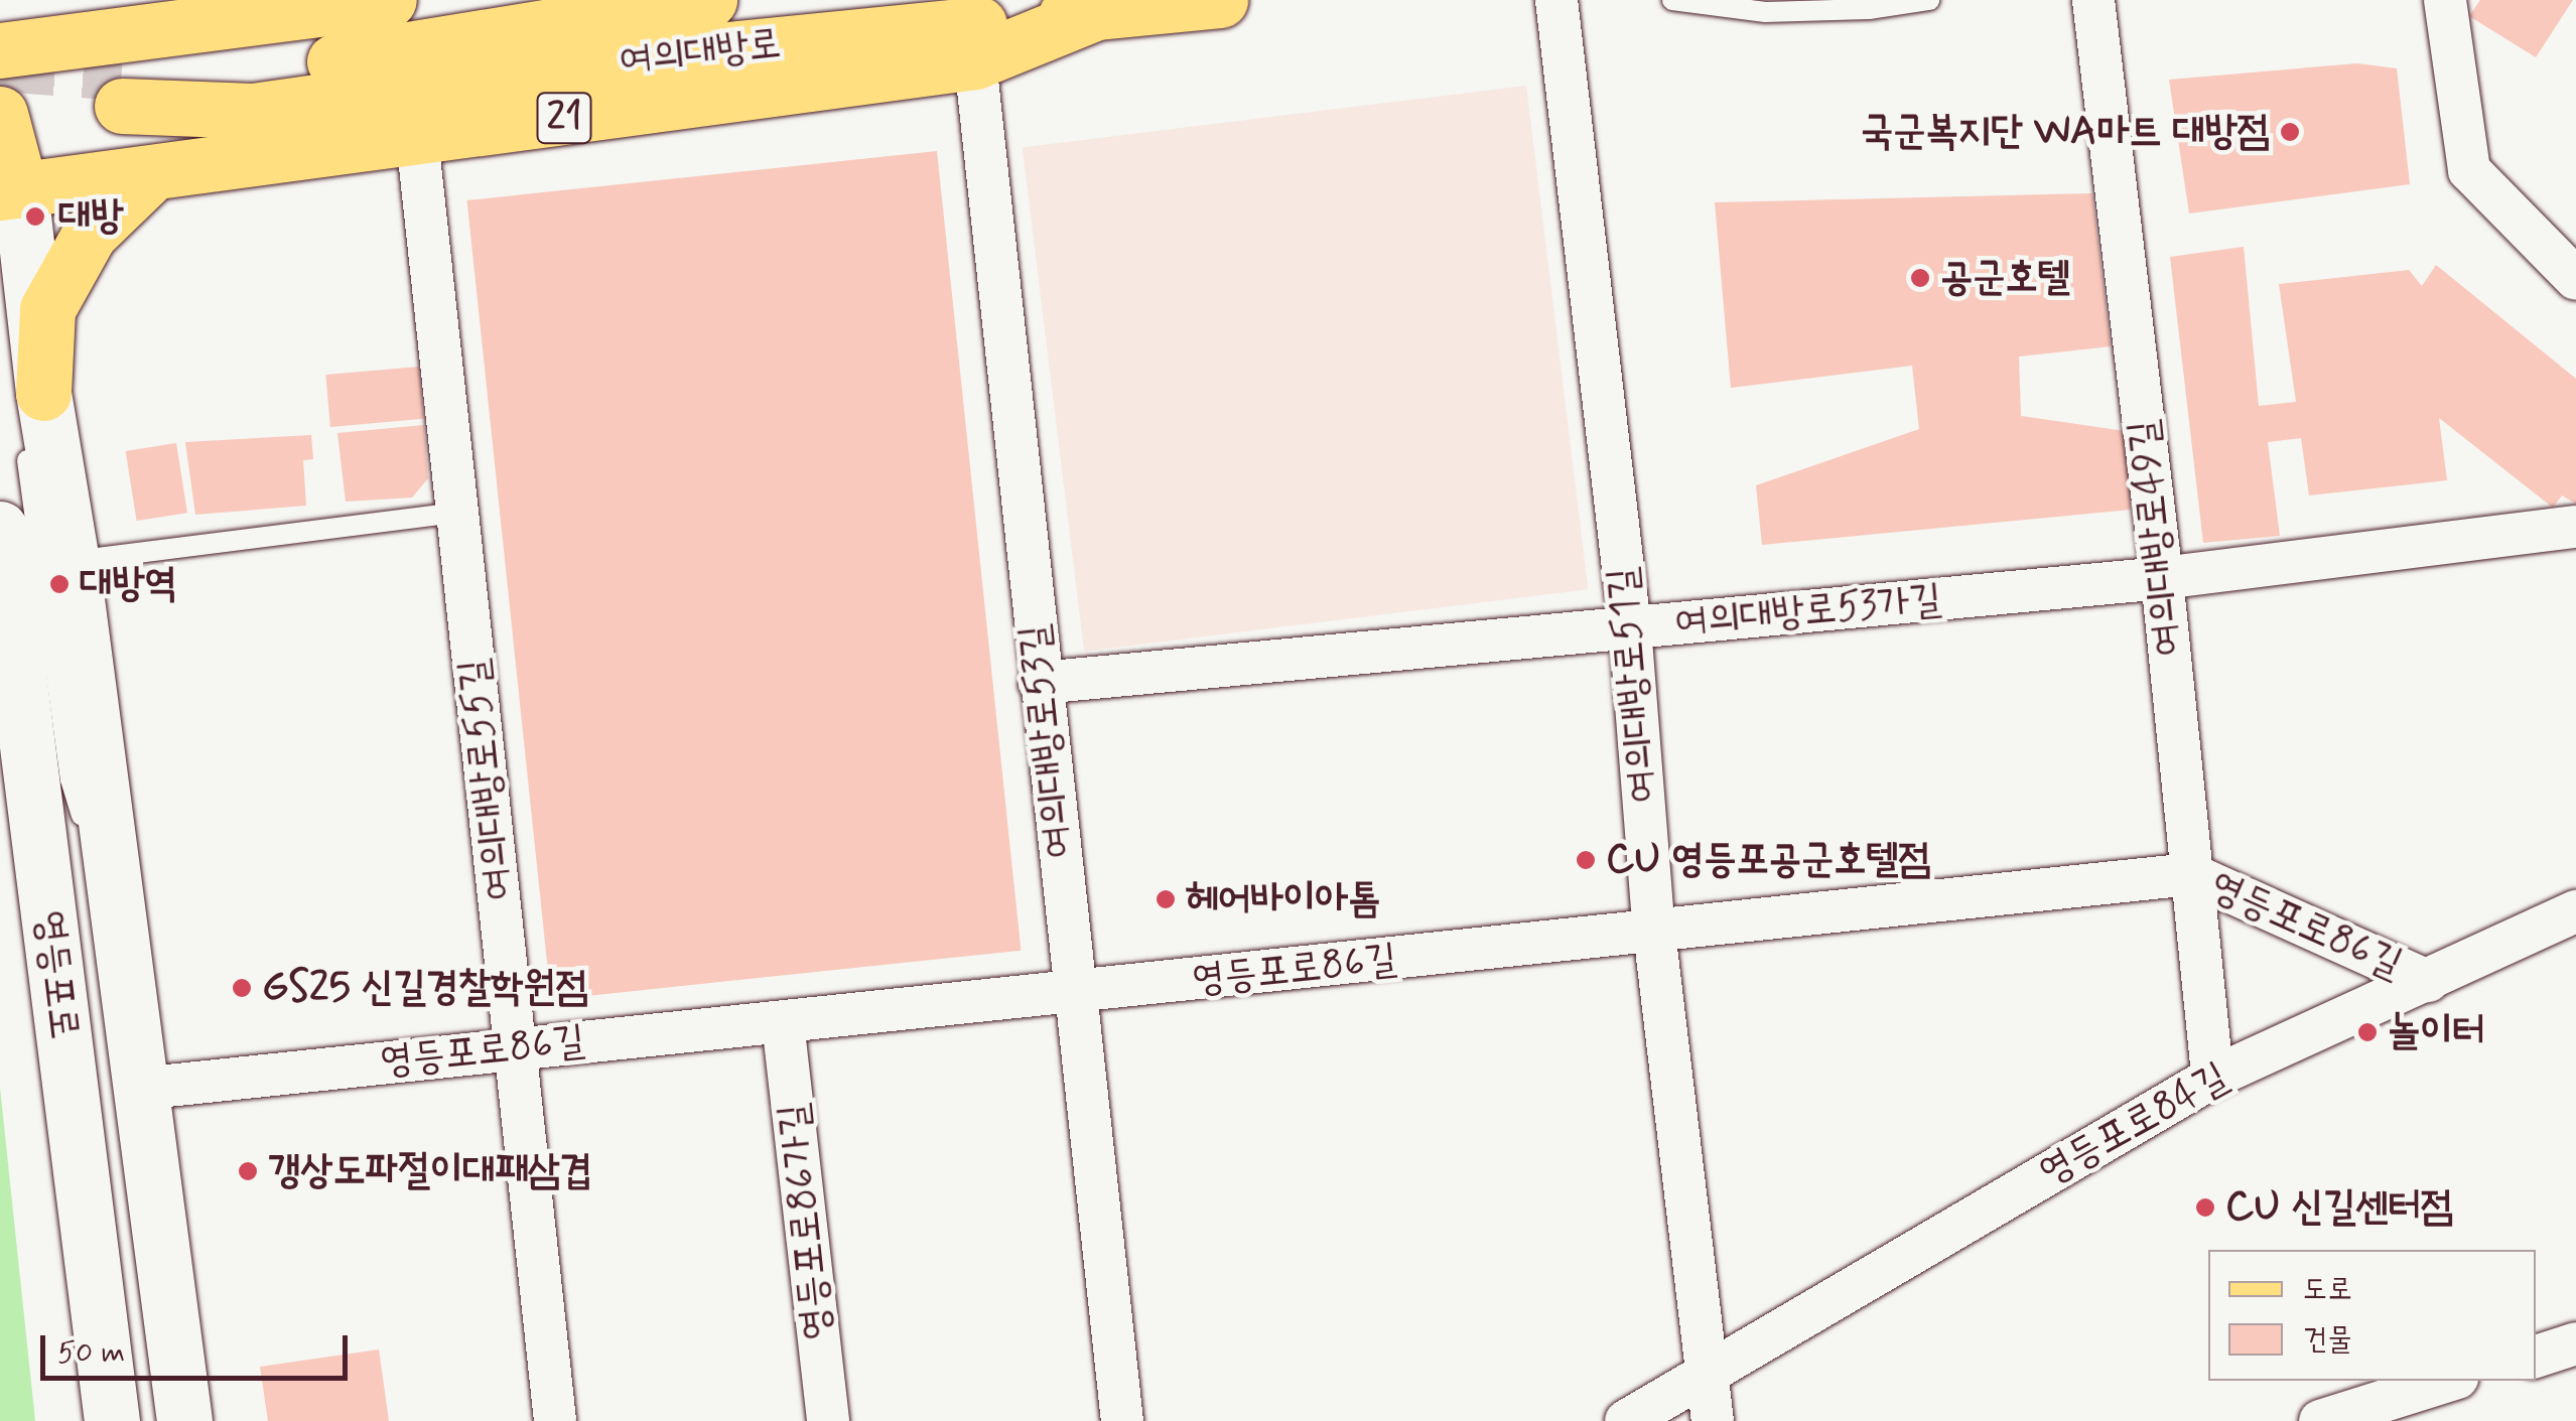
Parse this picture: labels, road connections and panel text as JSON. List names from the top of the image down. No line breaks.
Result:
{"streets":{"main road":["여의대방로","21","영등포로"],"street":["여의대방로49길","여의대방로53가길","여의대방로51길","여의대방로53길","여의대방로55길","영등포로86길","영등포로84길","영등포로86가길"]},"crossings":[["여의대방로","21"],["21","여의대방로53길"],["21","여의대방로55길"],["21","영등포로"],["여의대방로49길","여의대방로53가길"],["여의대방로49길","영등포로86길"],["여의대방로49길","영등포로84길"],["여의대방로53가길","여의대방로51길"],["여의대방로53가길","여의대방로53길"],["여의대방로51길","영등포로86길"],["여의대방로51길","영등포로84길"],["여의대방로53길","영등포로86길"],["여의대방로55길","영등포로86길"],["영등포로86길","영등포로"],["영등포로86길","영등포로84길"],["영등포로86길","영등포로86가길"]],"places":["국군복지단 WA마트 대방점","대방","공군호텔","대방역","CU 영등포공군호텔점","헤어바이아톰","GS25 신길경찰학원점","놀이터","갱상도파절이대패삼겹","CU 신길센터점"],"legend":["도로","건물"],"scale_bar":"50 m"}
